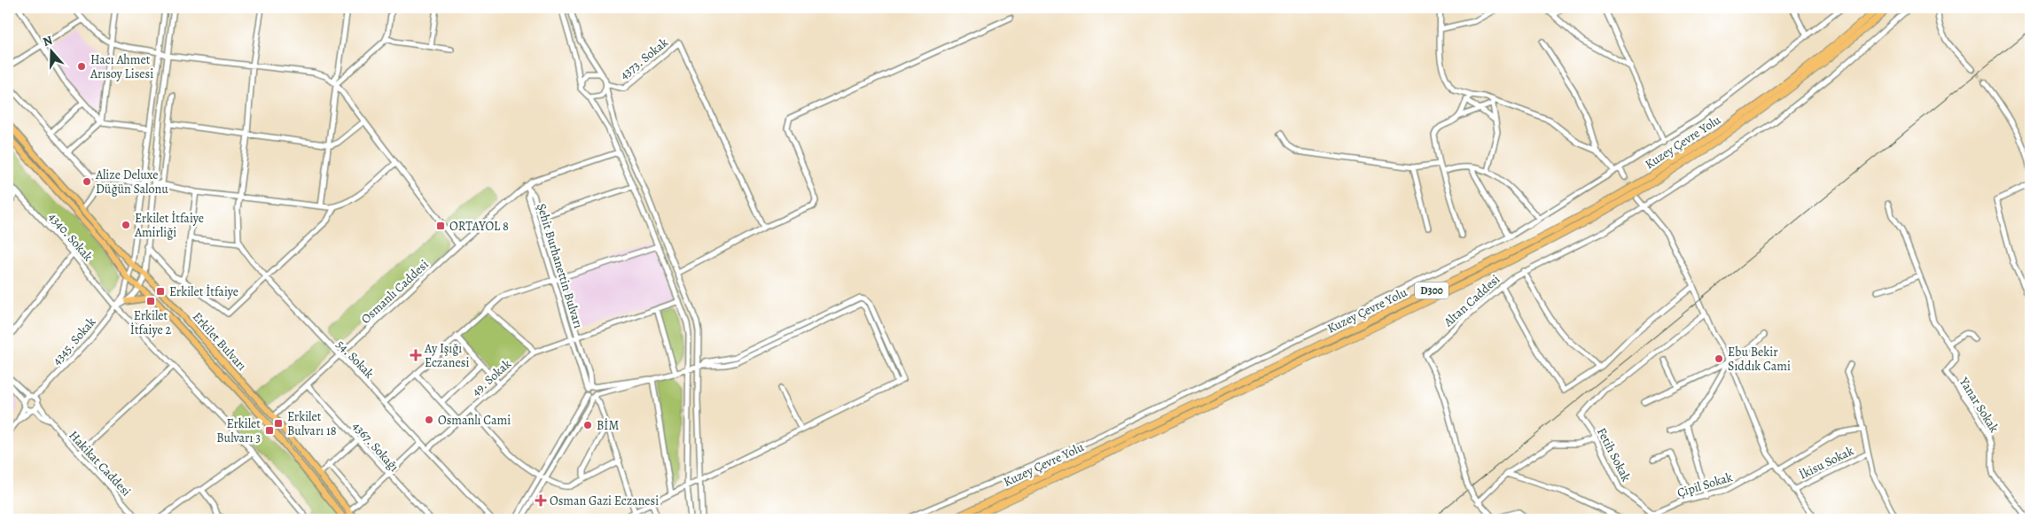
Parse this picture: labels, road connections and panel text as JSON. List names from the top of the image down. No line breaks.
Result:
{"streets":{"highway":["Kuzey Çevre Yolu","D300"],"main road":["Erkilet Bulvarı"],"street":["4373. Sokak","4340. Sokak","Şehit Burhanettin Bulvarı","Osmanlı Caddesi","Altan Caddesi","4345. Sokak","54. Sokak","49. Sokak","Yanar Sokak","4367. Sokağı","Fetih Sokak","İkisu Sokak","Hakikat Caddesi","Çipil Sokak"]},"crossings":[["4340. Sokak","4345. Sokak"],["Şehit Burhanettin Bulvarı","49. Sokak"],["Osmanlı Caddesi","Erkilet Bulvarı"],["Osmanlı Caddesi","54. Sokak"],["Osmanlı Caddesi","4367. Sokağı"],["4345. Sokak","Erkilet Bulvarı"],["4345. Sokak","Hakikat Caddesi"],["54. Sokak","49. Sokak"],["Fetih Sokak","Çipil Sokak"]],"places":{"other":["Hacı Ahmet Arısoy Lisesi","Alize Deluxe Düğün Salonu","Erkilet İtfaiye Amirliği","Ebu Bekir Sıddık Cami","Osmanlı Cami","BİM"],"transit":["ORTAYOL 8","Erkilet İtfaiye","Erkilet İtfaiye 2","Erkilet Bulvarı 18","Erkilet Bulvarı 3"],"health":["Ay Işığı Eczanesi","Osman Gazi Eczanesi"]},"north":"top"}
